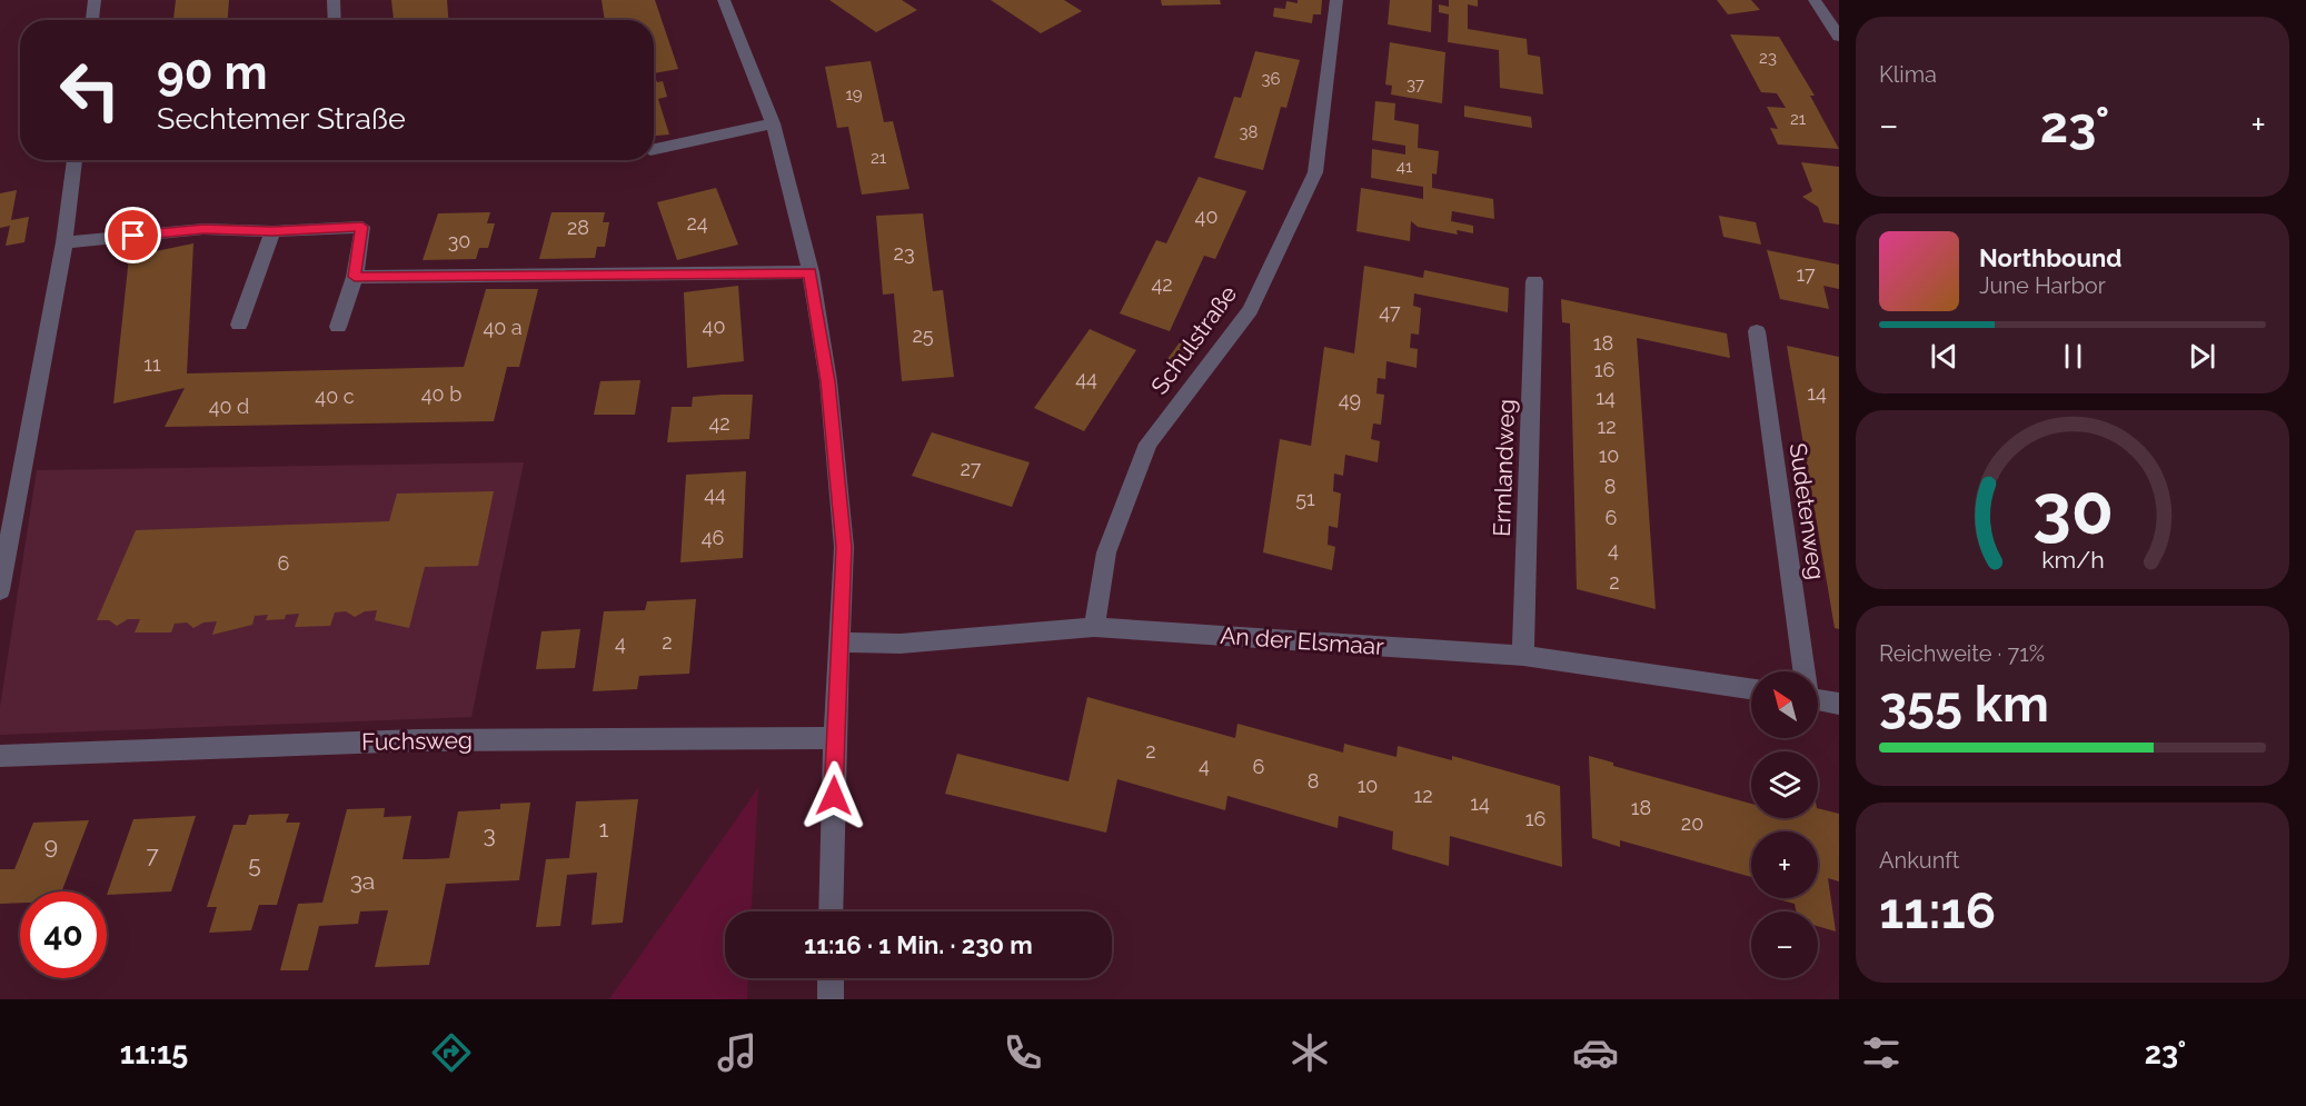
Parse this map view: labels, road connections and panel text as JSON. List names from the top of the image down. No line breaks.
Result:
{"streets":{"street":["Schulstraße","Ermlandweg","Sudetenweg","An der Elsmaar","Fuchsweg"]},"crossings":[["Schulstraße","An der Elsmaar"],["Ermlandweg","An der Elsmaar"]],"house_numbers":["23","36","37","19","21","38","21","41","40","24","28","30","23","17","42","47","40","40 a","25","18","11","16","44","14","40 b","40 c","14","49","40 d","42","12","10","27","8","44","51","6","46","4","6","2","2","4","2","4","6","8","10","12","14","18","16","20","1","3","9","7","5","3a"],"north":"top left","page":{"tile":["Klima",["Reichweite · 71%","355 km"],["Ankunft","11:16"]],"turn":["90 m","Sechtemer Straße"],"heat":["−","23°","+"],"song":["Northbound","June Harbor"],"map_buttons":["+","−"],"limit":"40","trip":"11:16 · 1 Min. · 230 m","tabs":["11:15","23°"],"gauge":["30","km/h"]}}
